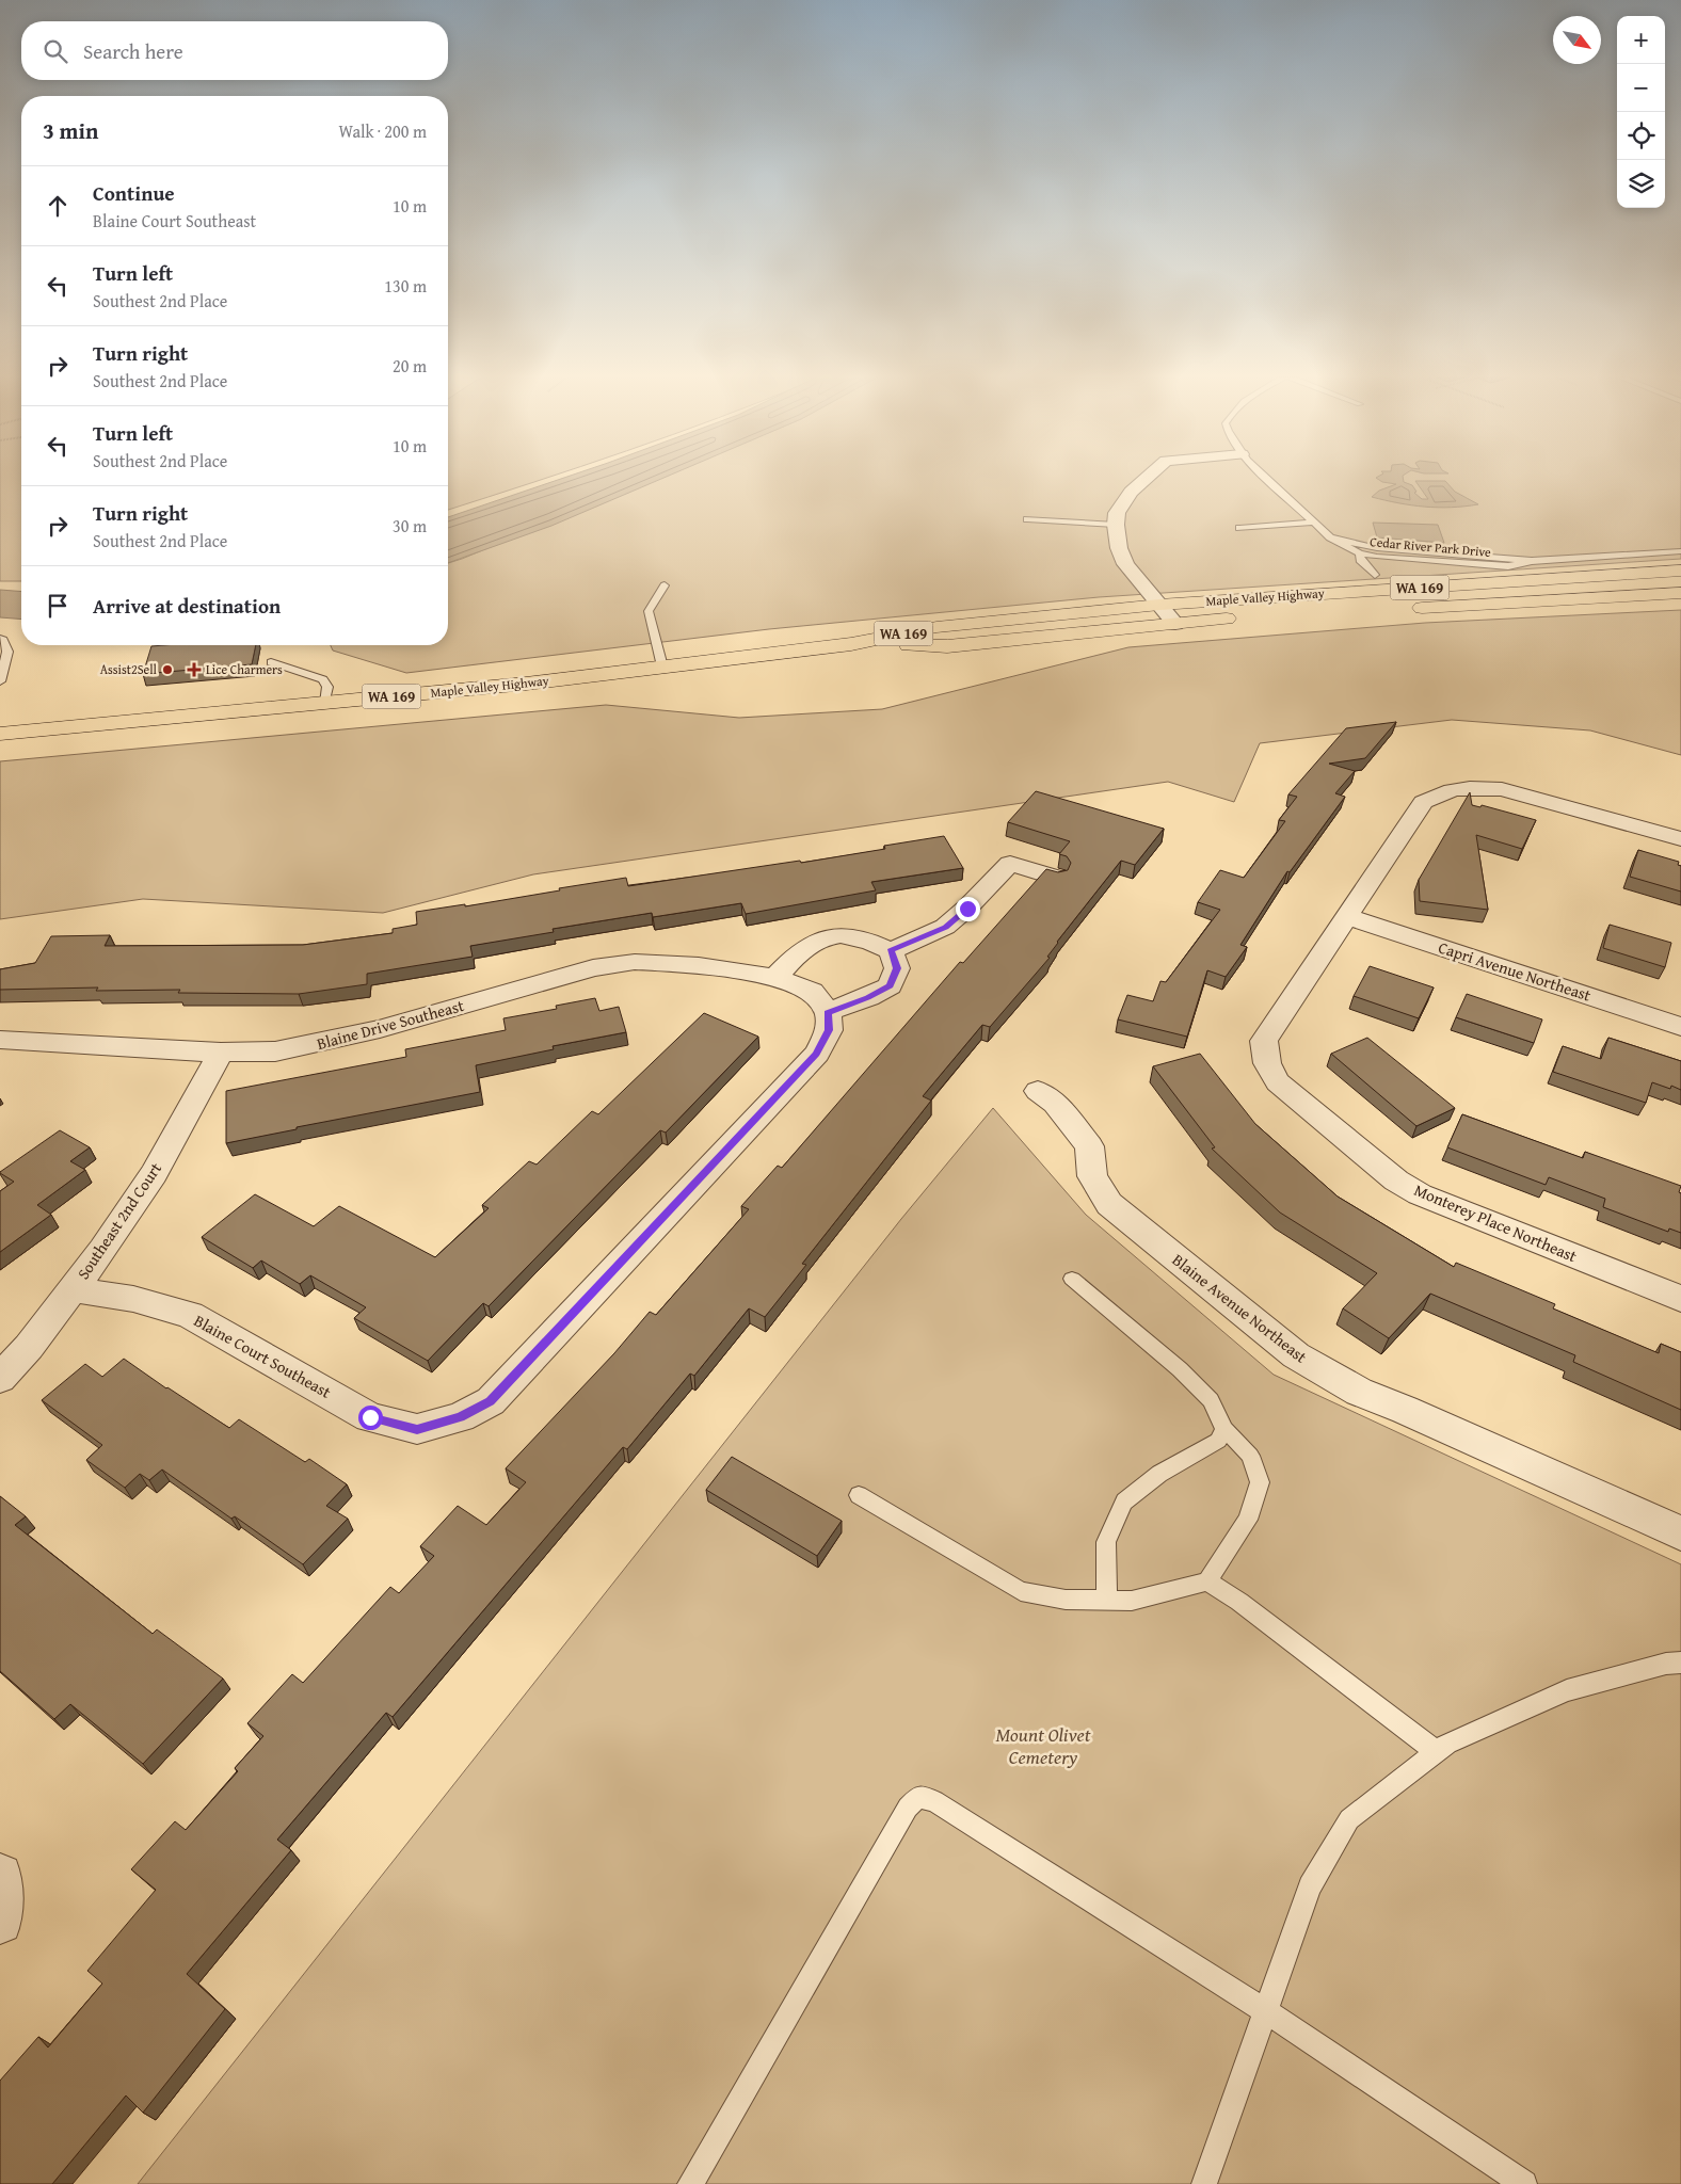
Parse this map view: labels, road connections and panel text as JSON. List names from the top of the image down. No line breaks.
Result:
{"streets":{"main road":["WA 169","Maple Valley Highway"],"street":["Capri Avenue Northeast","Blaine Drive Southeast","Southeast 2nd Court","Monterey Place Northeast","Blaine Avenue Northeast","Blaine Court Southeast"],"lane":["Cedar River Park Drive"]},"crossings":[["Capri Avenue Northeast","Monterey Place Northeast"],["Blaine Drive Southeast","Southeast 2nd Court"],["Blaine Drive Southeast","Blaine Court Southeast"],["Southeast 2nd Court","Blaine Court Southeast"]],"parks":["Mount Olivet Cemetery"],"places":{"other":["Assist2Sell"],"health":["Lice Charmers"]},"north":"bottom right","page":{"map_buttons":["+","−"],"search":"Search here","heading":["3 min","Walk · 200 m"],"list":[["Continue","Blaine Court Southeast","10 m"],["Turn left","Southest 2nd Place","130 m"],["Turn right","Southest 2nd Place","20 m"],["Turn left","Southest 2nd Place","10 m"],["Turn right","Southest 2nd Place","30 m"],"Arrive at destination"]}}
